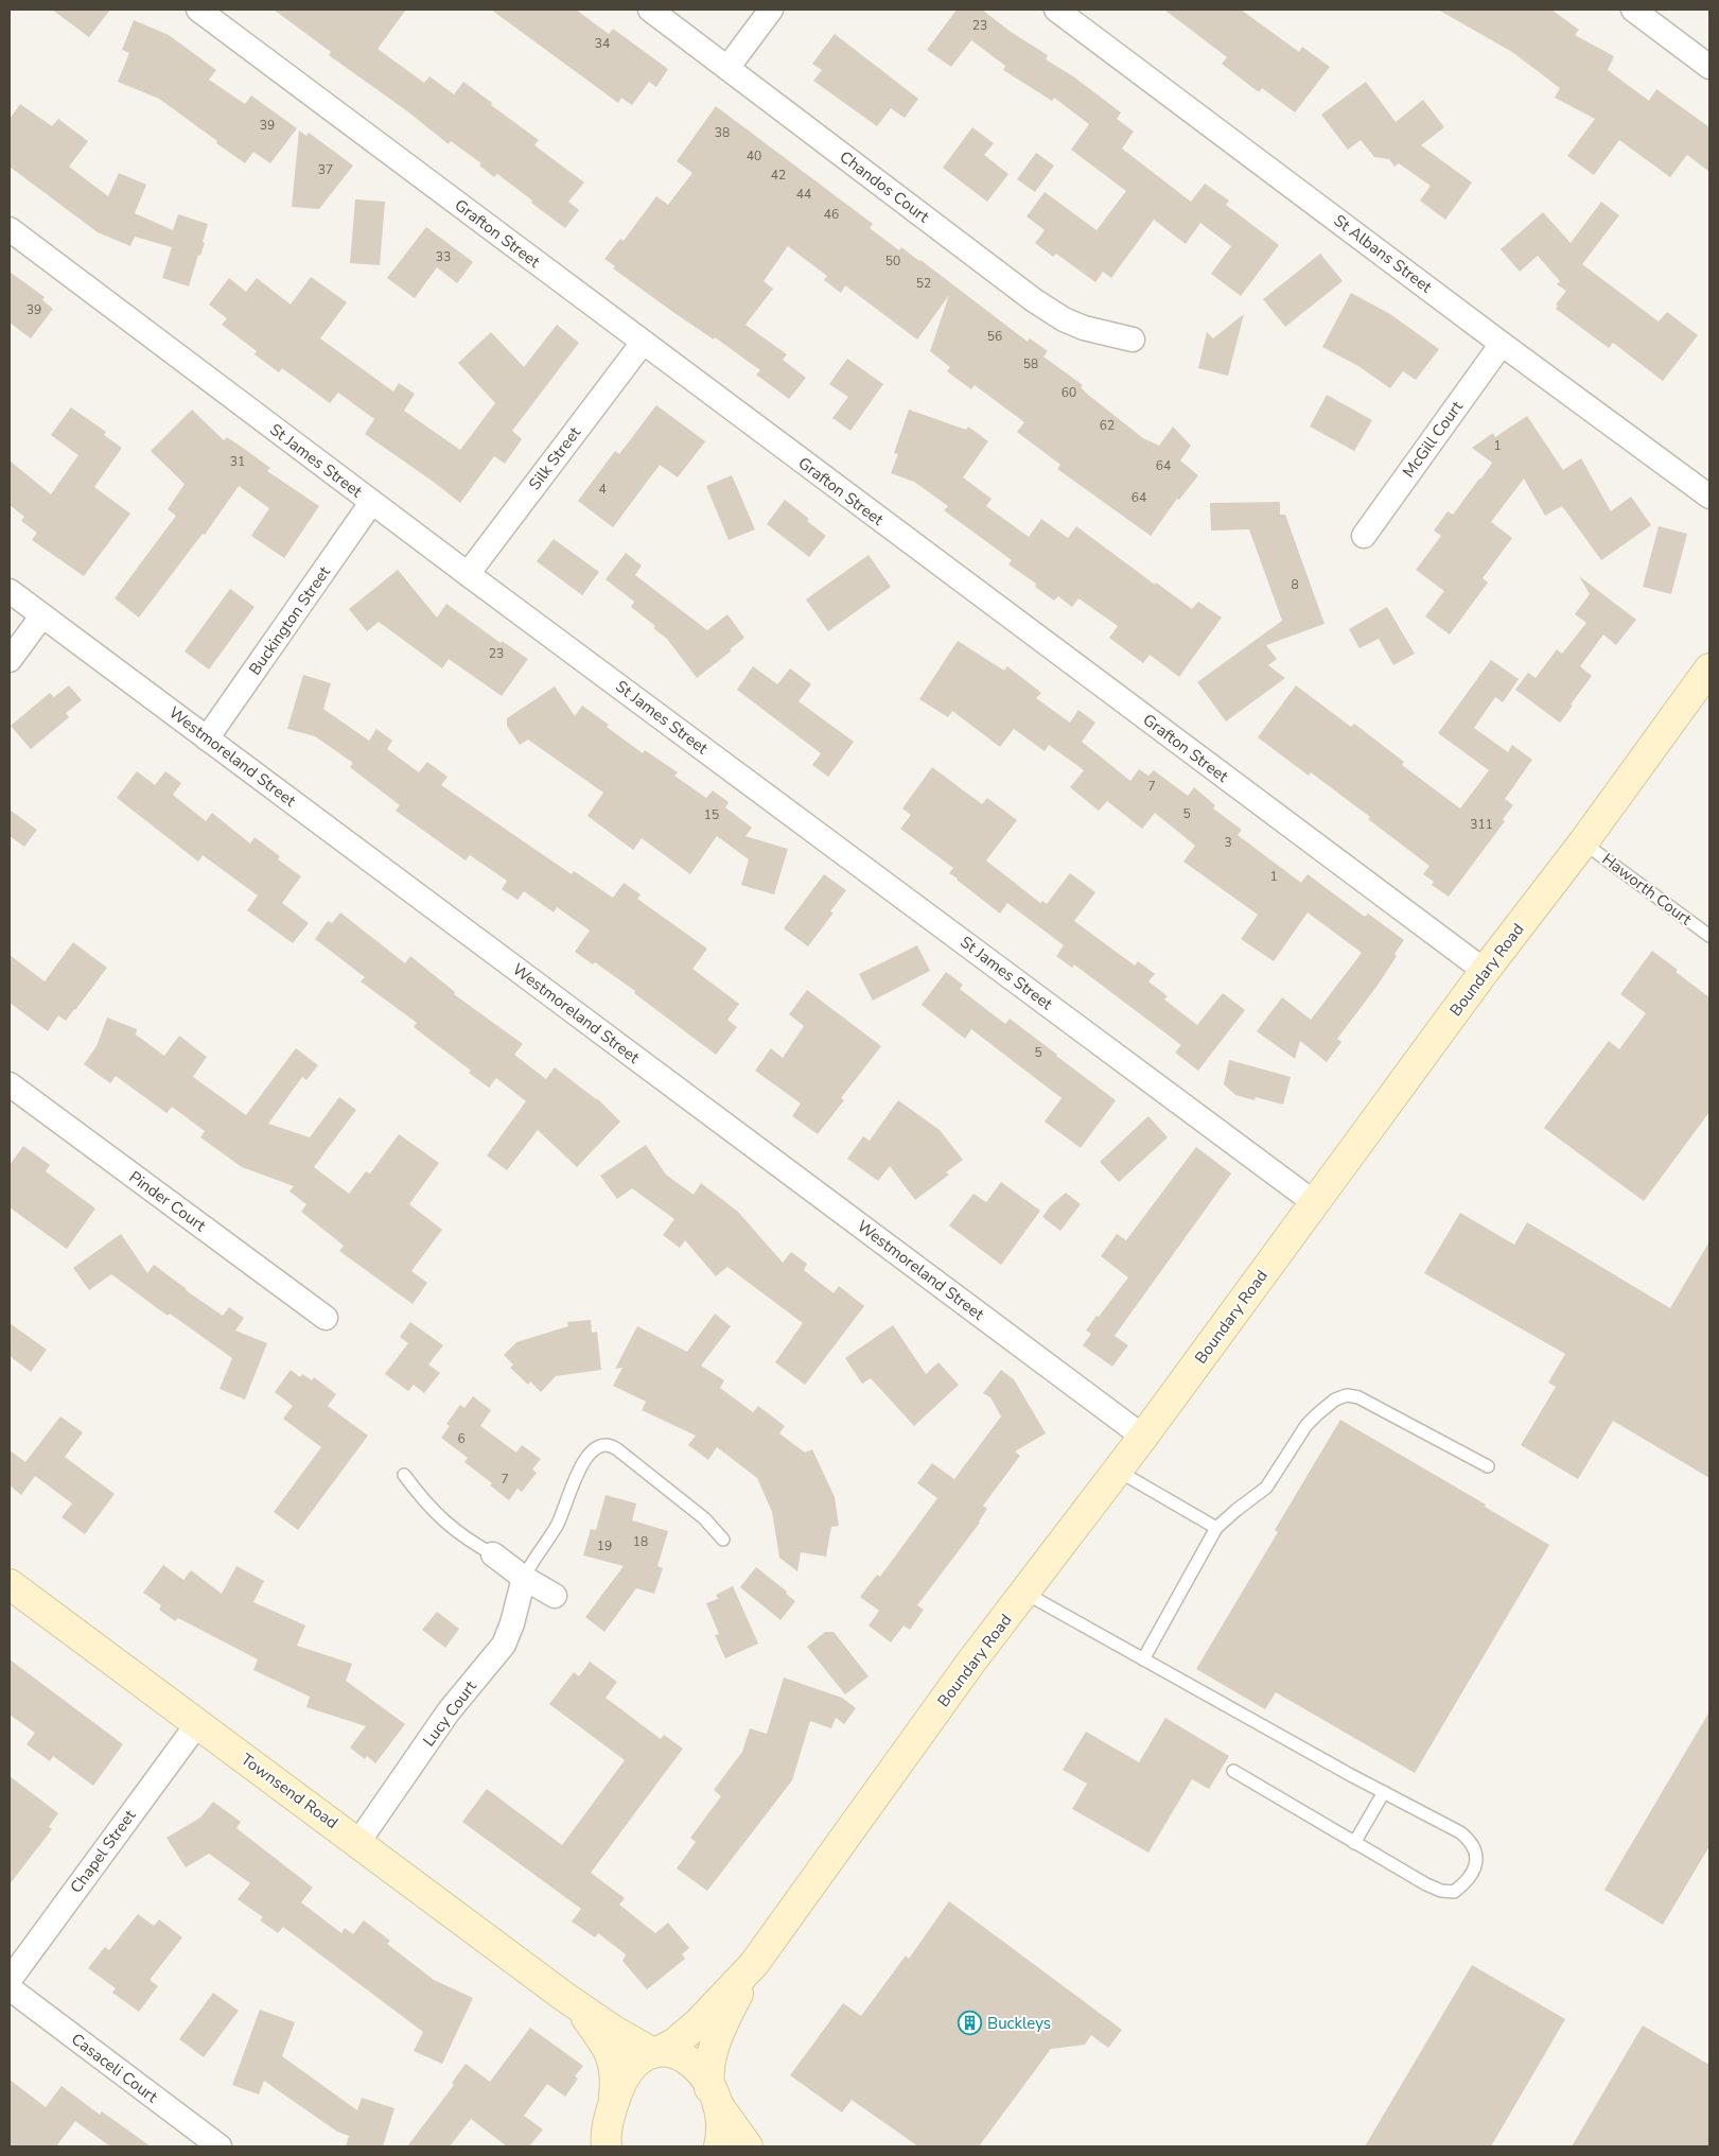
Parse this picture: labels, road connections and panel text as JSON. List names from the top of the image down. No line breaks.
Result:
{"streets":{"street":["Chandos Court","Grafton Street","St Albans Street","McGill Court","Silk Street","St James Street","Buckington Street","Westmoreland Street","Boundary Road","Pinder Court","Lucy Court","Townsend Road","Chapel Street","Casaceli Court"],"lane":["Haworth Court"]},"crossings":[["Grafton Street","Silk Street"],["Grafton Street","Boundary Road"],["St Albans Street","McGill Court"],["Silk Street","St James Street"],["St James Street","Buckington Street"],["St James Street","Boundary Road"],["Buckington Street","Westmoreland Street"],["Westmoreland Street","Boundary Road"],["Haworth Court","Boundary Road"],["Boundary Road","Townsend Road"],["Lucy Court","Townsend Road"],["Townsend Road","Chapel Street"]],"places":{"building":["Buckleys"]},"house_numbers":["23","34","39","38","40","37","42","44","46","33","50","52","39","56","58","60","62","1","31","64","4","64","8","23","7","5","15","311","3","1","5","6","7","18","19"]}
